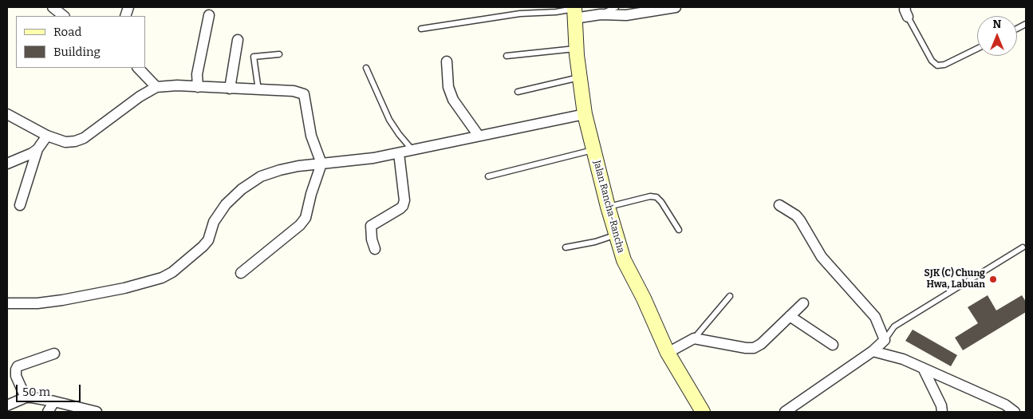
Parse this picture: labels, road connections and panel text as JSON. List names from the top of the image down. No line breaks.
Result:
{"streets":{"main road":["Jalan Rancha-Rancha"]},"places":["SJK (C) Chung Hwa, Labuan"],"legend":["Road","Building"],"scale_bar":"50 m","north":"top"}
